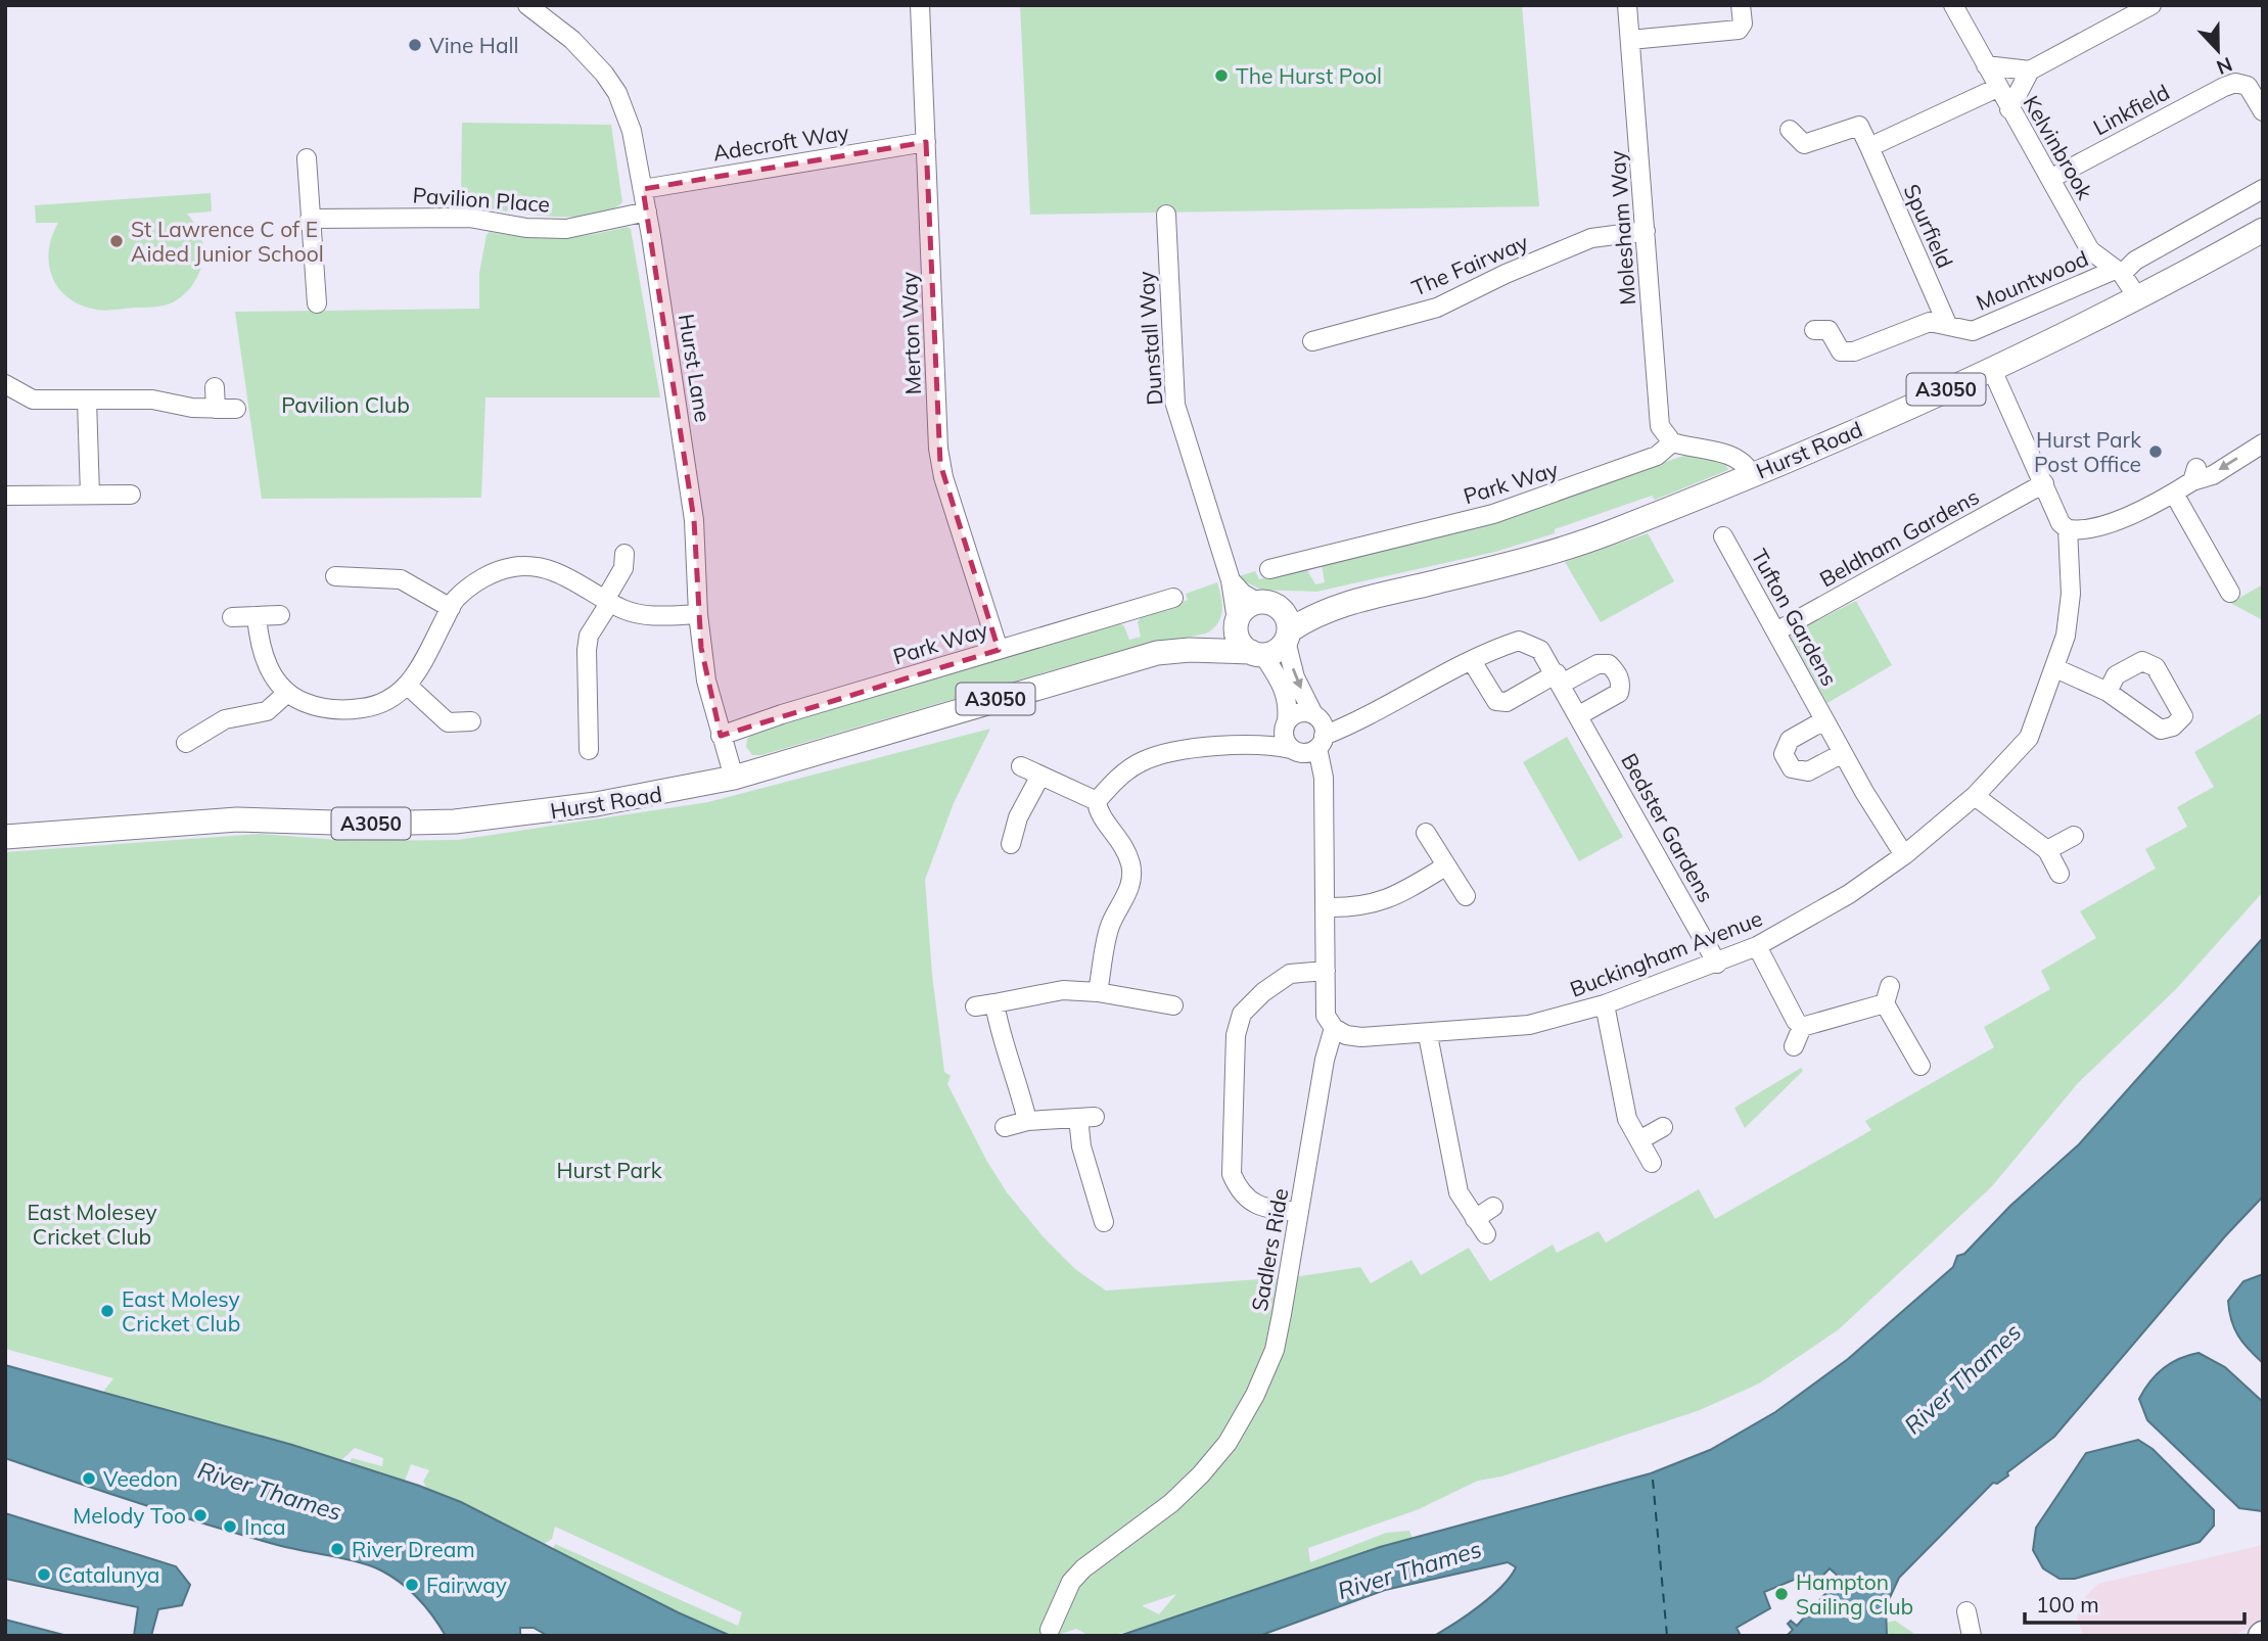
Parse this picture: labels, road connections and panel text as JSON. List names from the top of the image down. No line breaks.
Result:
{"streets":{"main road":["A3050","Hurst Road"],"street":["Linkfield","Adecroft Way","Kelvinbrook","Pavilion Place","Spurfield","Molesham Way","The Fairway","Mountwood","Merton Way","Dunstall Way","Hurst Lane","Park Way","Beldham Gardens","Tufton Gardens","Bedster Gardens","Buckingham Avenue","Sadlers Ride"]},"crossings":[["Linkfield","Kelvinbrook"],["Adecroft Way","Merton Way"],["Adecroft Way","Hurst Lane"],["Kelvinbrook","Mountwood"],["Kelvinbrook","Hurst Road"],["Pavilion Place","Hurst Lane"],["Spurfield","Mountwood"],["Molesham Way","The Fairway"],["Molesham Way","Park Way"],["Merton Way","Park Way"],["Dunstall Way","Hurst Road"],["Dunstall Way","Sadlers Ride"],["Hurst Lane","Hurst Road"],["Hurst Lane","Park Way"],["Hurst Road","Buckingham Avenue"],["Hurst Road","Sadlers Ride"],["Beldham Gardens","Tufton Gardens"],["Beldham Gardens","Buckingham Avenue"],["Tufton Gardens","Buckingham Avenue"],["Bedster Gardens","Buckingham Avenue"],["Bedster Gardens","Sadlers Ride"],["Buckingham Avenue","Sadlers Ride"]],"water":["River Thames"],"parks":["Pavilion Club","Hurst Park","East Molesey Cricket Club"],"places":["Vine Hall","The Hurst Pool","St Lawrence C of E Aided Junior School","Hurst Park Post Office","East Molesy Cricket Club","Veedon","Melody Too","Inca","River Dream","Catalunya","Fairway","Hampton Sailing Club"],"scale_bar":"100 m","north":"bottom"}
